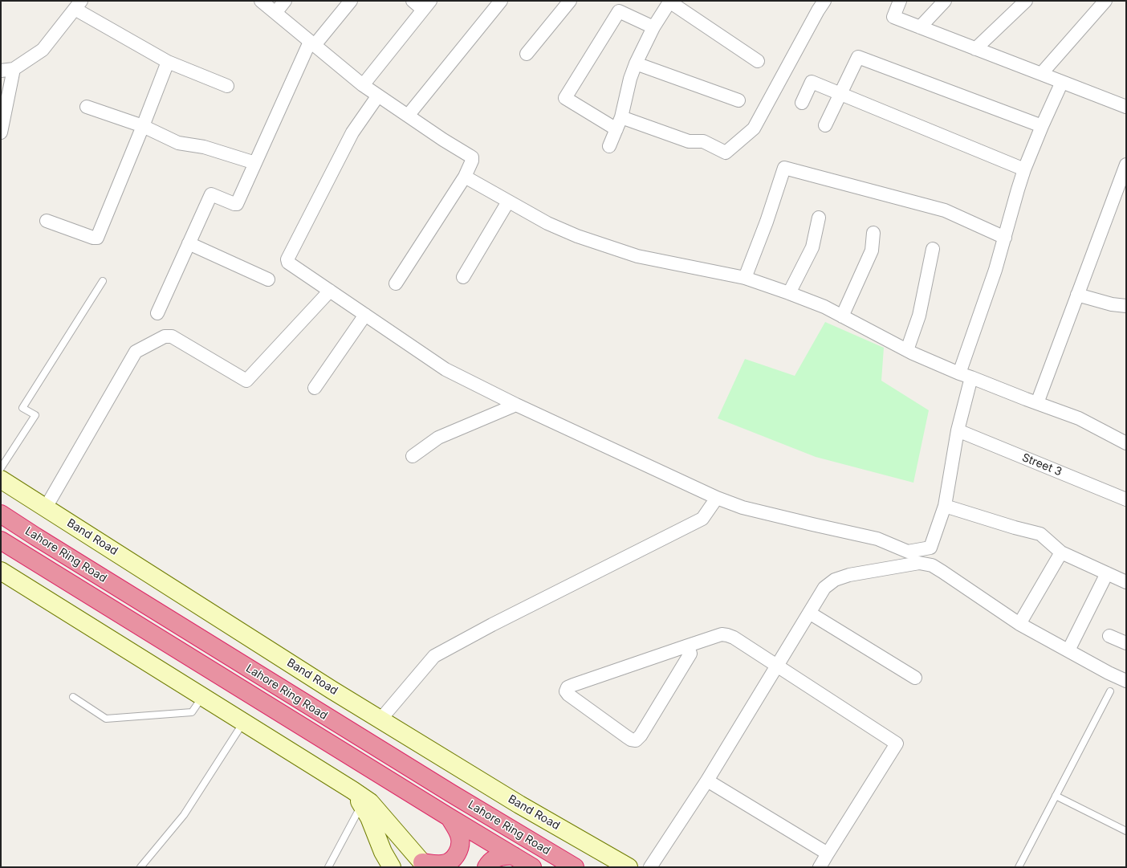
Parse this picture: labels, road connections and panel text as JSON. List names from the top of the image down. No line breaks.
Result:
{"streets":{"highway":["Lahore Ring Road"],"main road":["Band Road"],"street":["Street 3"]}}
